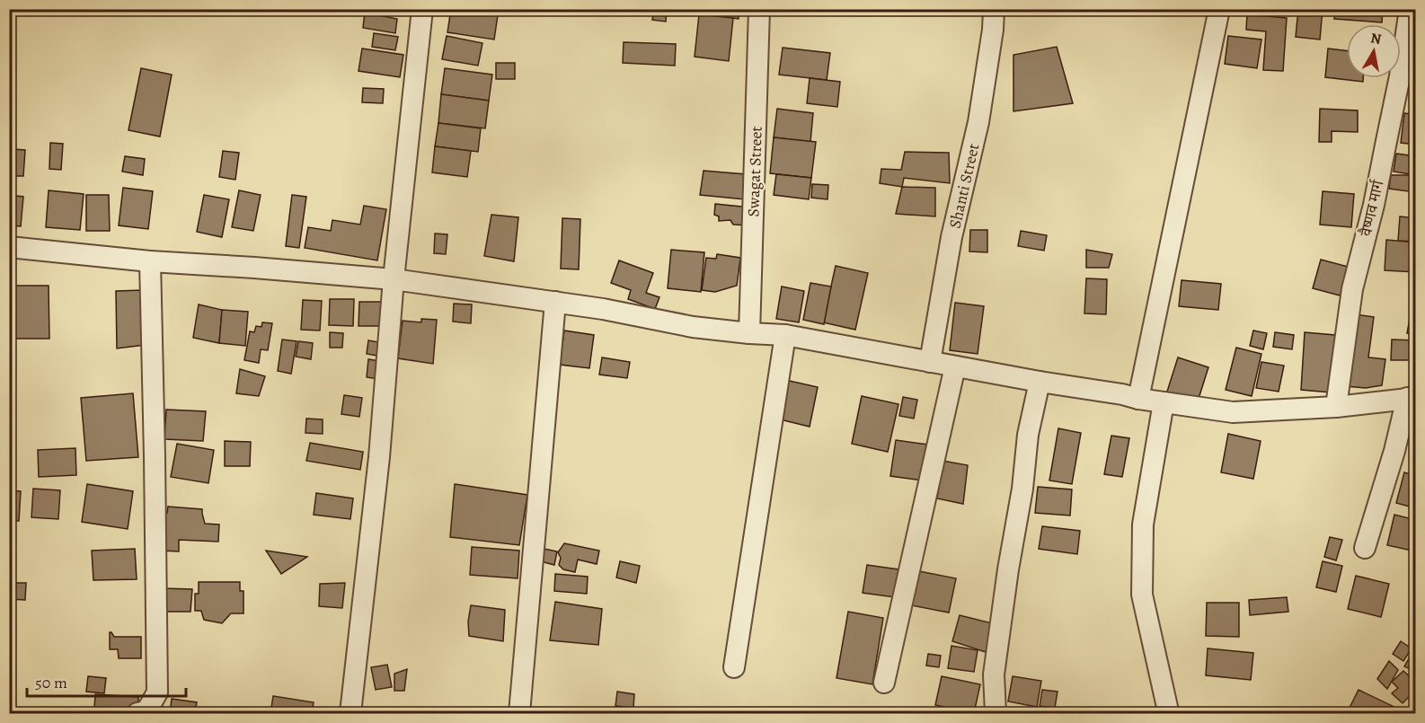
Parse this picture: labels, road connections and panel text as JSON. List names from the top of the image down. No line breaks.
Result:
{"streets":{"street":["Swagat Street","Shanti Street","वैष्णव मार्ग"]},"scale_bar":"50 m","north":"top"}
